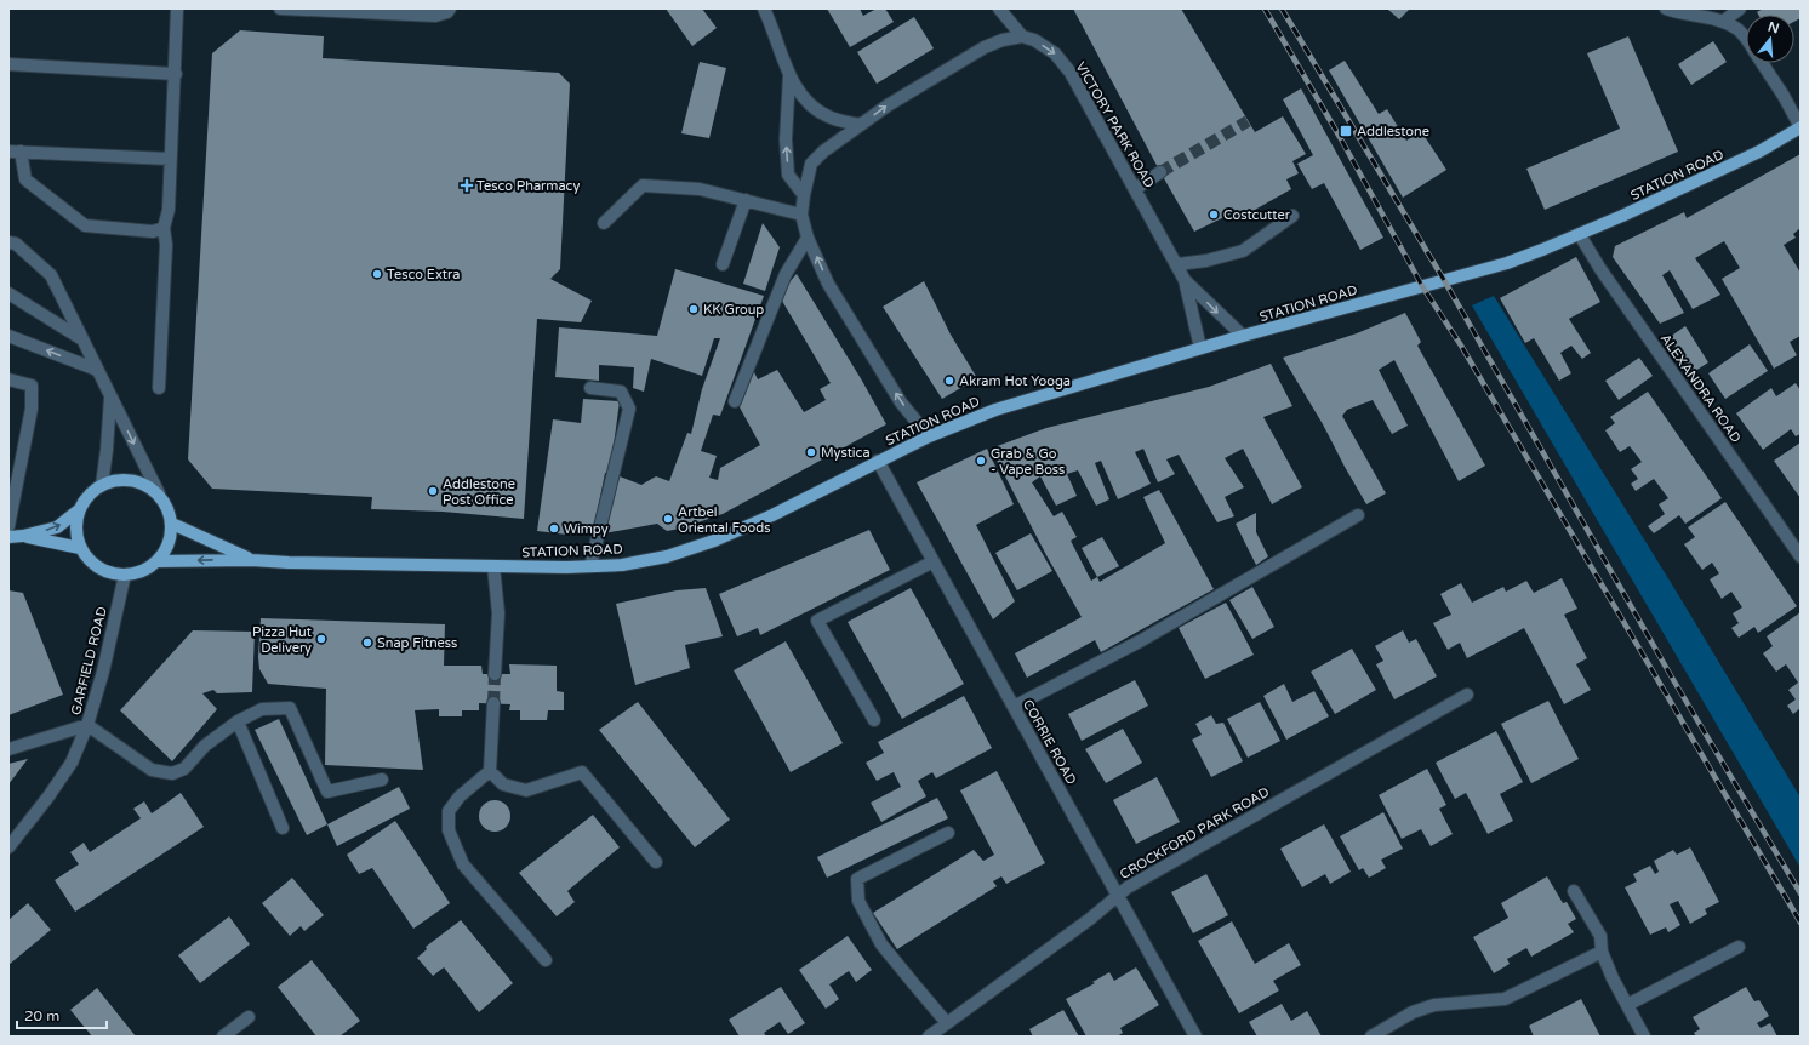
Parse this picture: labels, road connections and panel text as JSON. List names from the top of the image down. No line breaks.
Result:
{"streets":{"main road":["STATION ROAD"],"street":["VICTORY PARK ROAD","ALEXANDRA ROAD","GARFIELD ROAD","CORRIE ROAD","CROCKFORD PARK ROAD"]},"crossings":[["VICTORY PARK ROAD","STATION ROAD"],["STATION ROAD","ALEXANDRA ROAD"],["STATION ROAD","GARFIELD ROAD"],["STATION ROAD","CORRIE ROAD"],["CORRIE ROAD","CROCKFORD PARK ROAD"]],"one_way":["VICTORY PARK ROAD"],"places":{"transit":["Addlestone"],"health":["Tesco Pharmacy"],"other":["Costcutter","Tesco Extra","KK Group","Akram Hot Yooga","Mystica","Grab & Go - Vape Boss","Addlestone Post Office","Artbel Oriental Foods","Wimpy","Pizza Hut Delivery","Snap Fitness"]},"scale_bar":"20 m","north":"top"}
